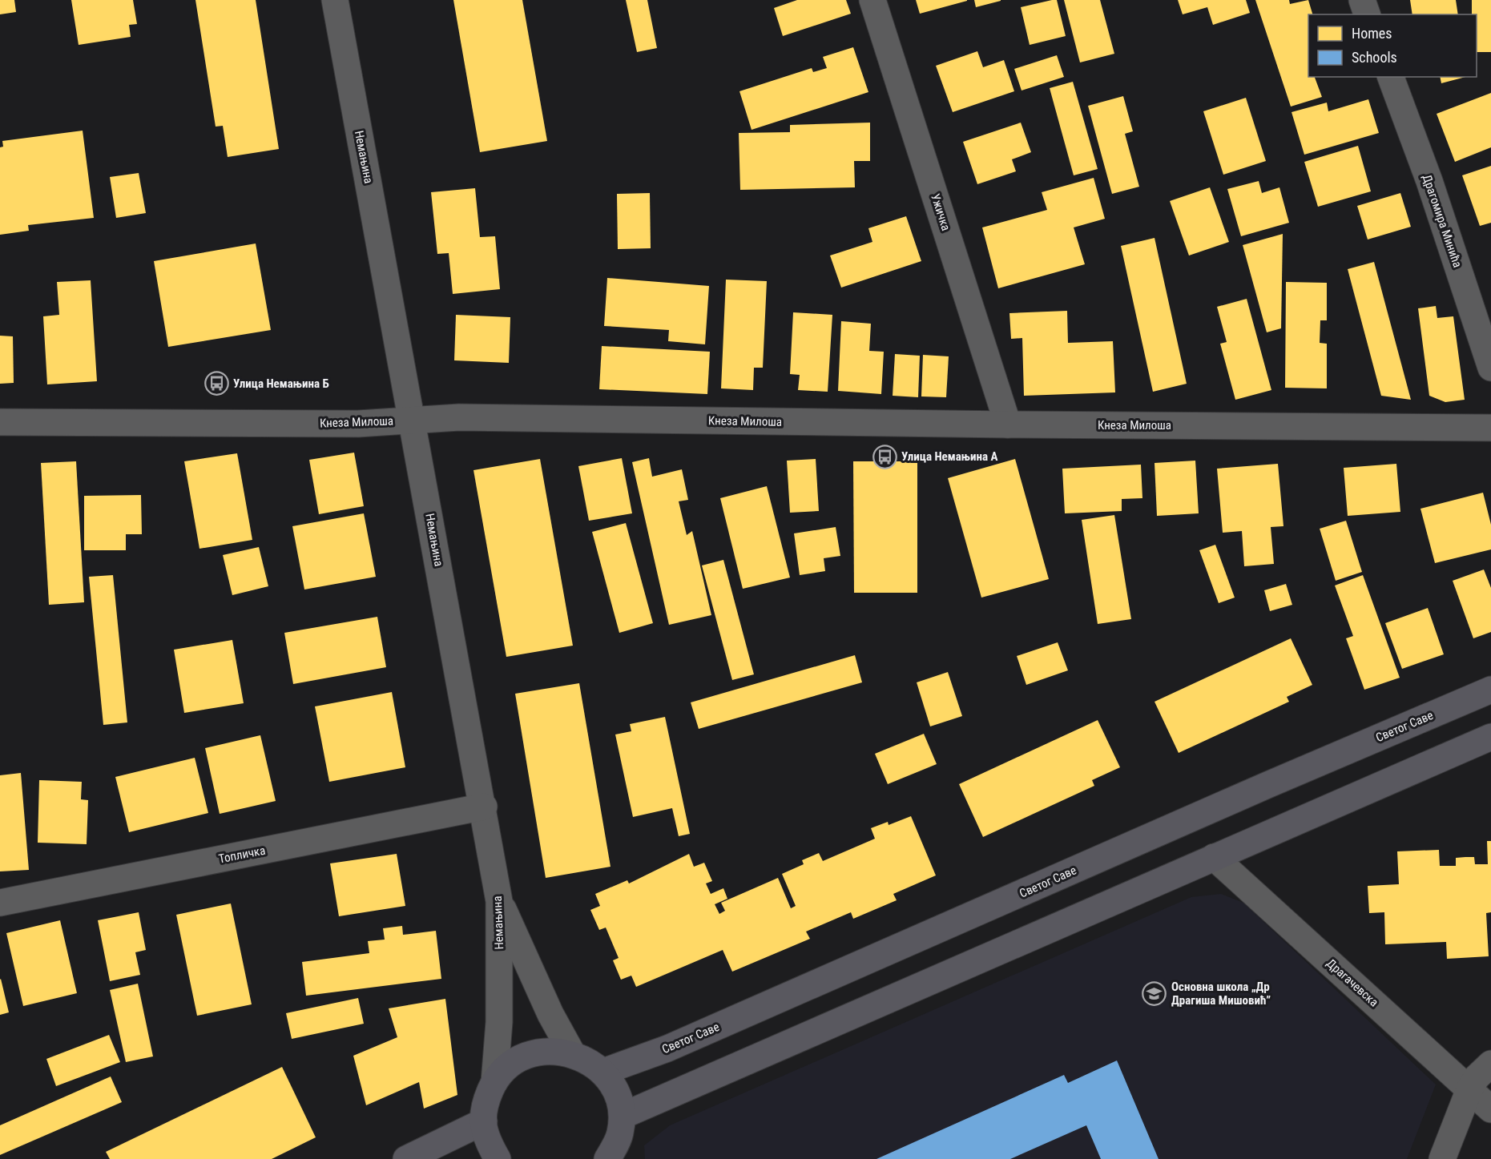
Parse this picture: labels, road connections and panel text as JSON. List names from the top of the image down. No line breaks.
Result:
{"streets":{"main road":["Светог Саве"],"street":["Немањина","Ужичка","Драгомира Минића","Кнеза Милоша","Топличка","Драгачевска"]},"crossings":[["Немањина","Кнеза Милоша"],["Немањина","Топличка"],["Ужичка","Кнеза Милоша"]],"places":{"bus stop":["Улица Немањина Б","Улица Немањина А"],"school or university":["Основна школа „Др Драгиша Мишовић”"]},"legend":["Homes","Schools"]}
